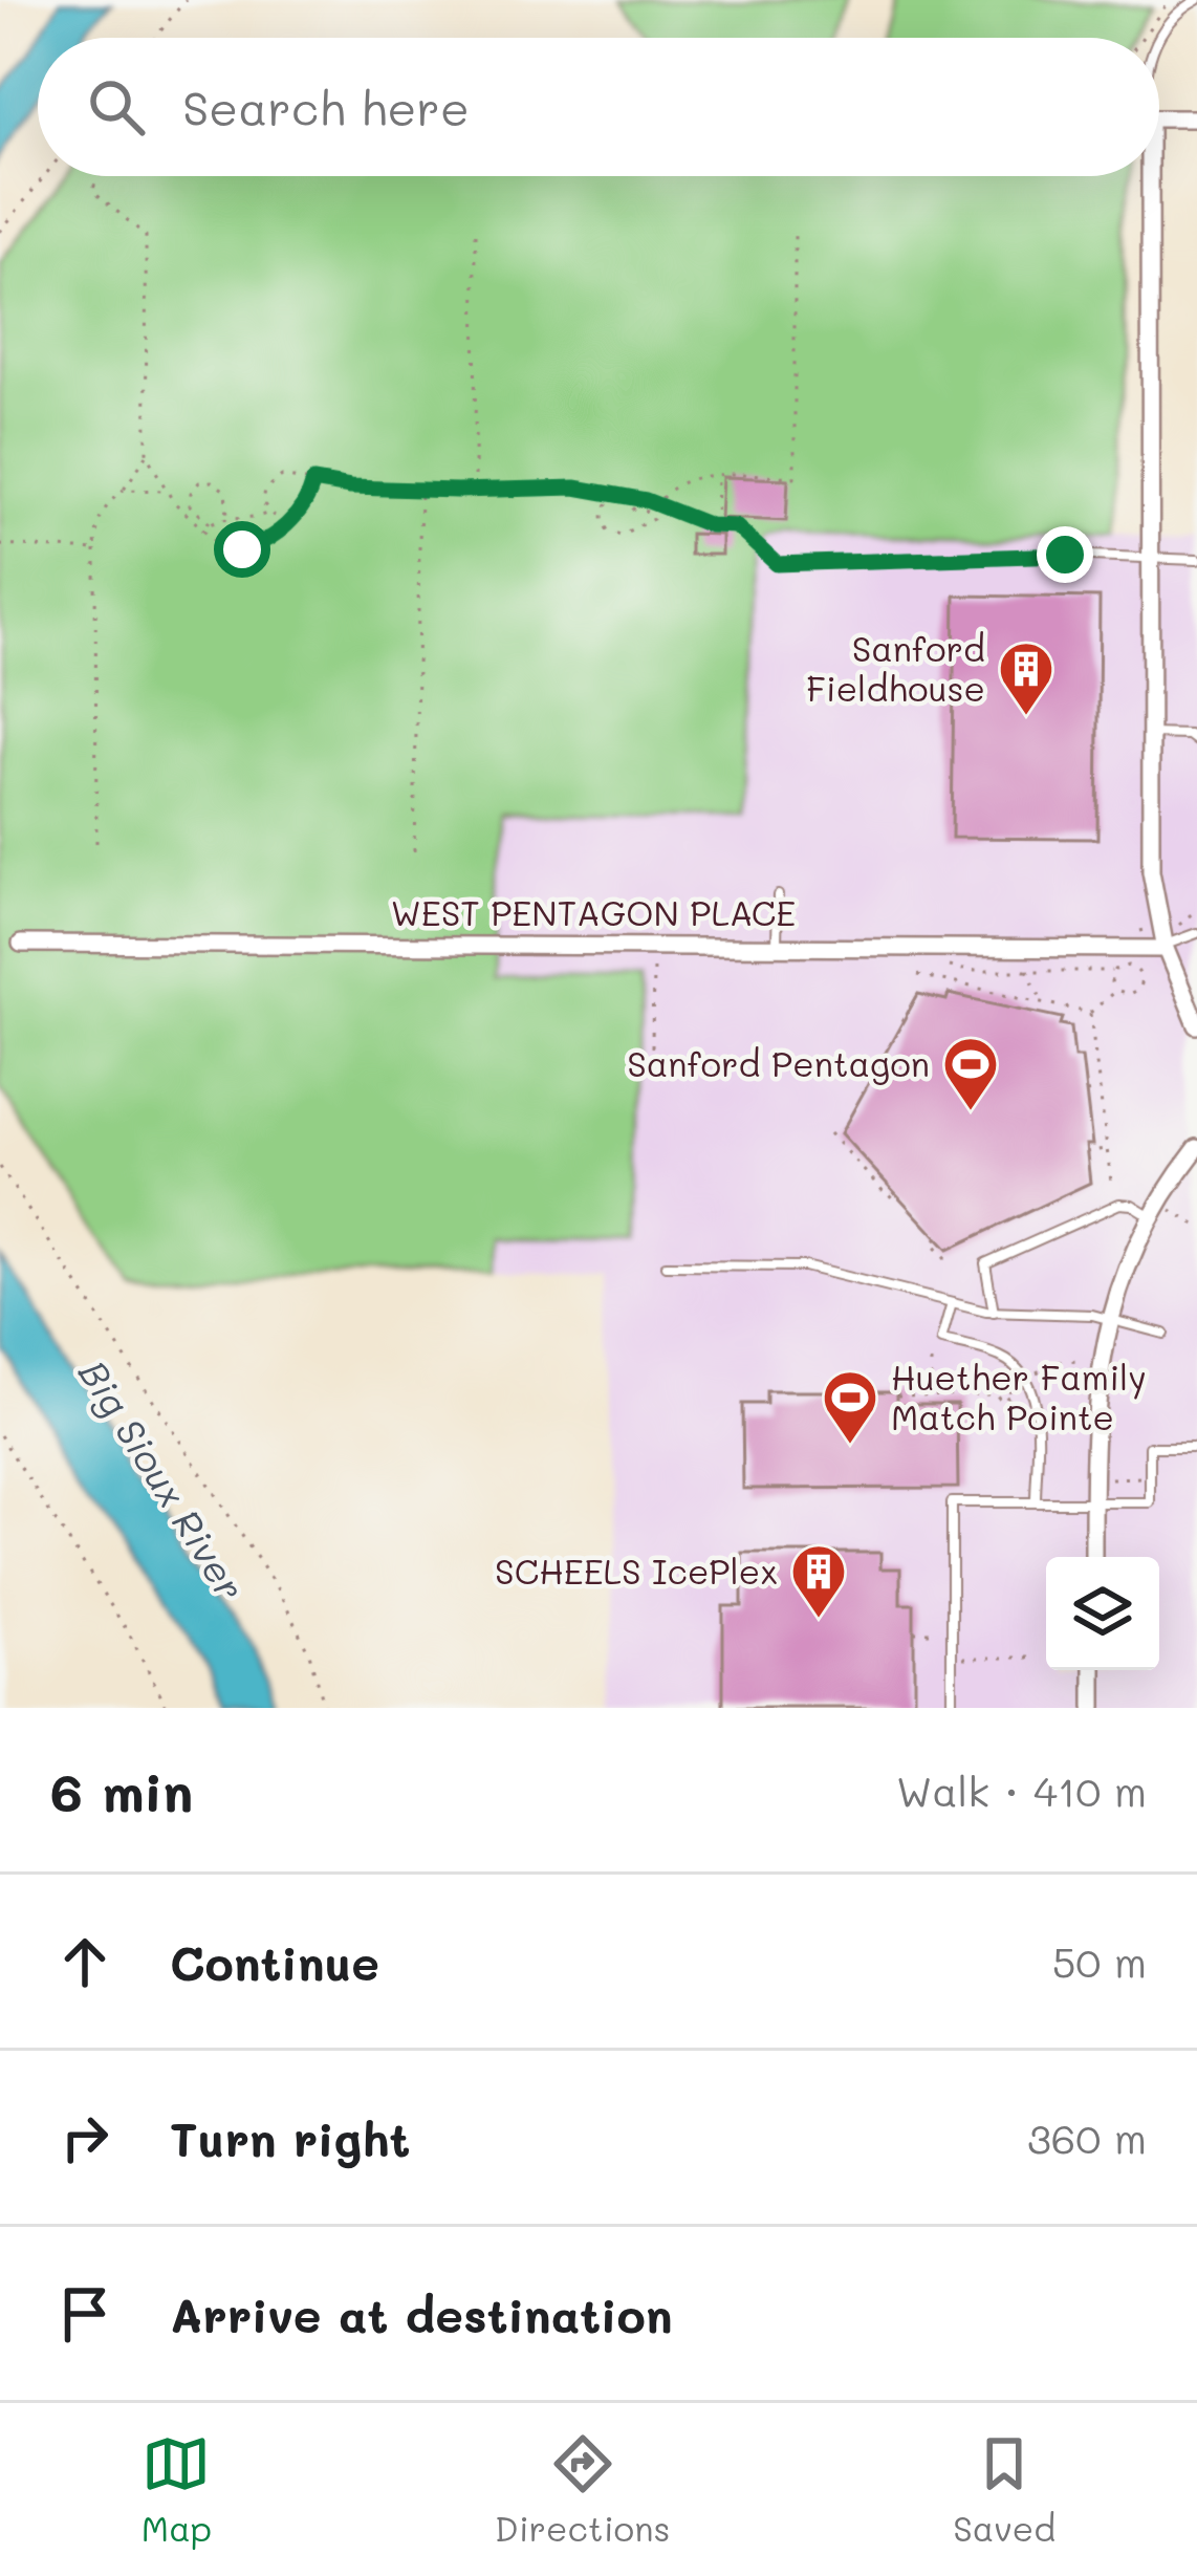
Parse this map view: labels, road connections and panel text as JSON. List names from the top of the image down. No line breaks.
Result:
{"streets":{"street":["WEST PENTAGON PLACE"]},"water":["Big Sioux River"],"places":{"building":["Sanford Fieldhouse","SCHEELS IcePlex"],"sports":["Sanford Pentagon","Huether Family Match Pointe"]},"page":{"search":"Search here","heading":["6 min","Walk · 410 m"],"list":[["Continue","50 m"],["Turn right","360 m"],"Arrive at destination"],"nav":["Map","Directions","Saved"]}}
